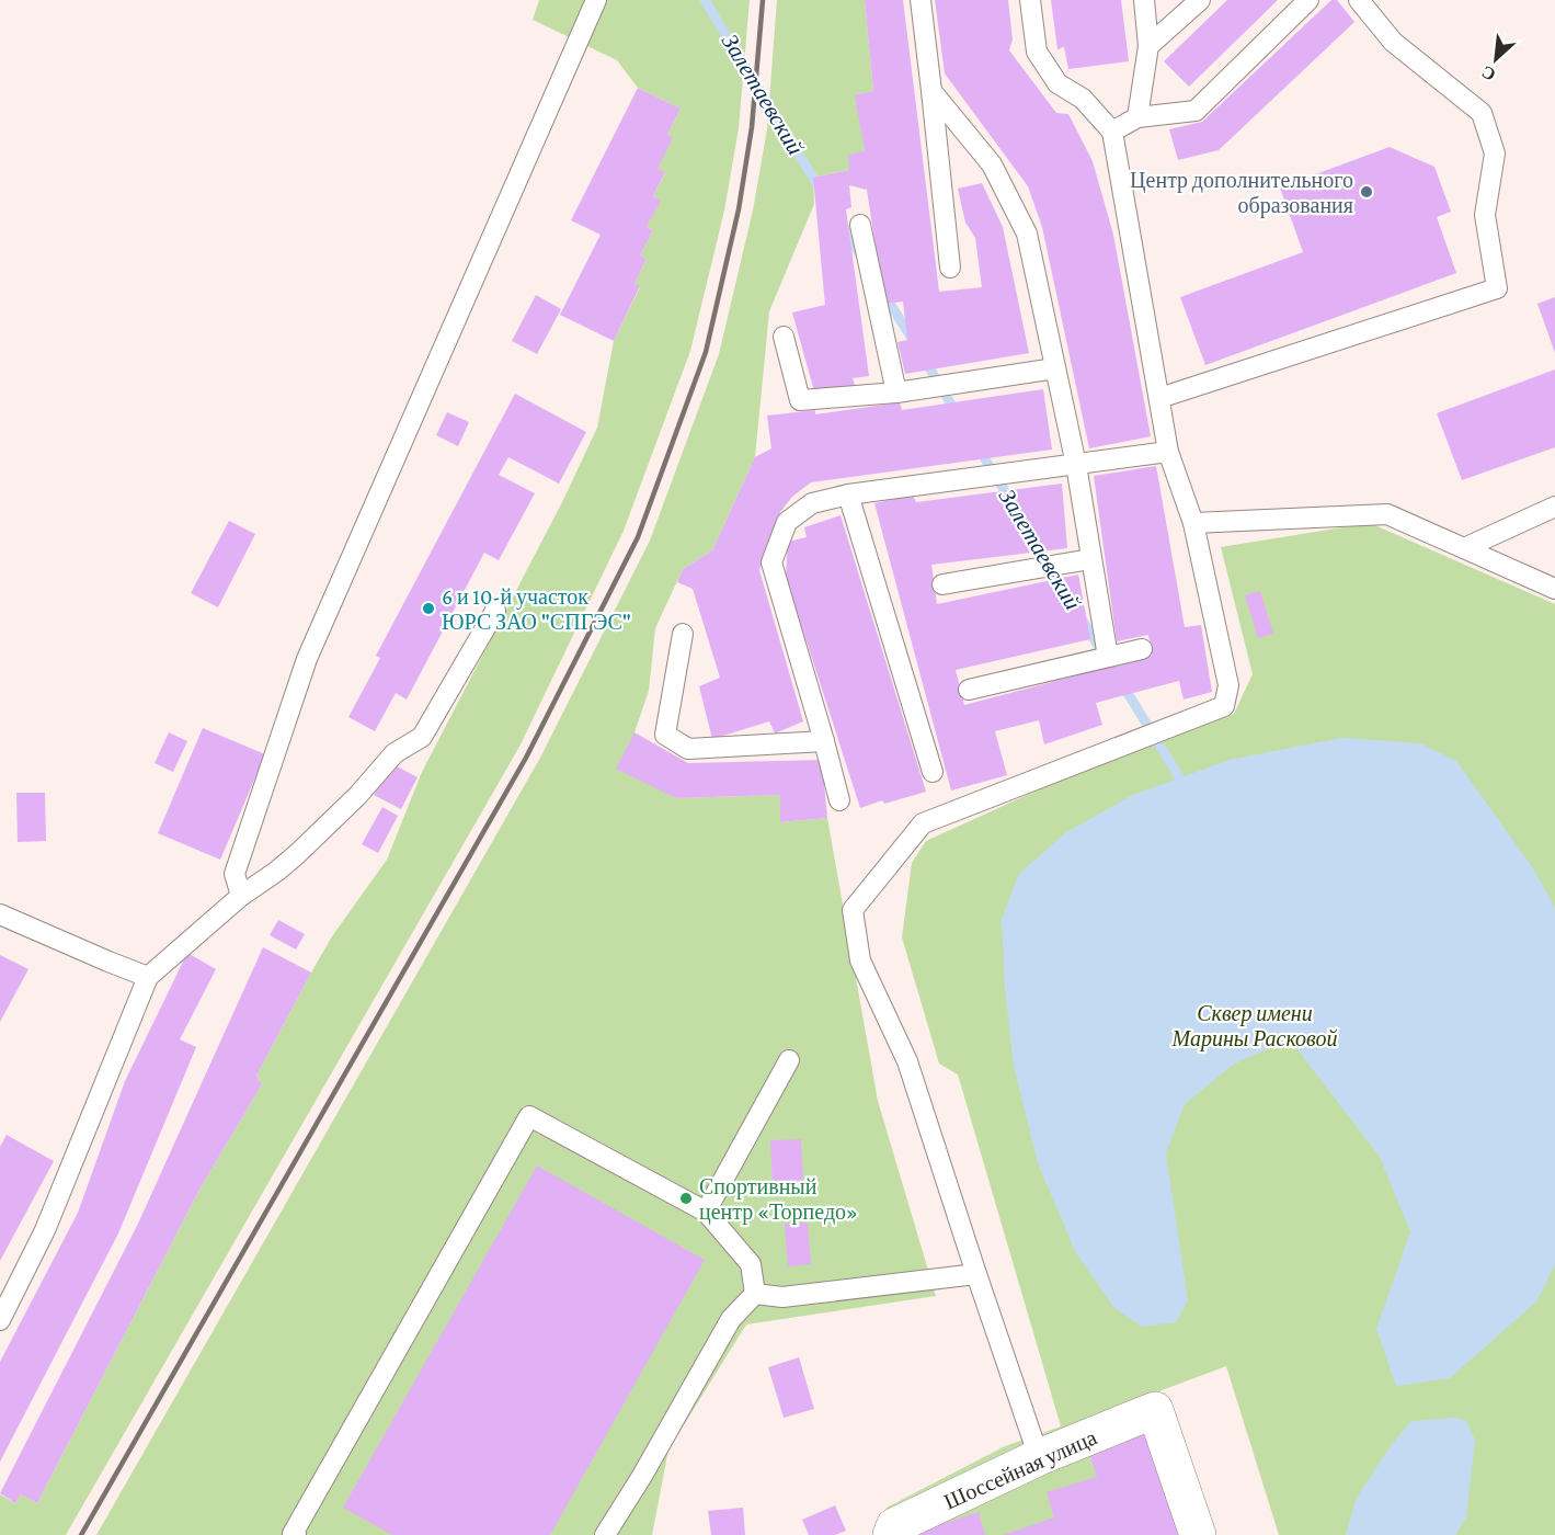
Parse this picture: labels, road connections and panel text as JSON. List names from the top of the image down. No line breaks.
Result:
{"streets":{"street":["Шоссейная улица"]},"water":["Залетаевский"],"parks":["Сквер имени Марины Расковой"],"places":["Центр дополнительного образования","6 и 10-й участок ЮРС ЗАО \"СПГЭС\"","Спортивный центр «Торпедо»"],"north":"bottom left"}
